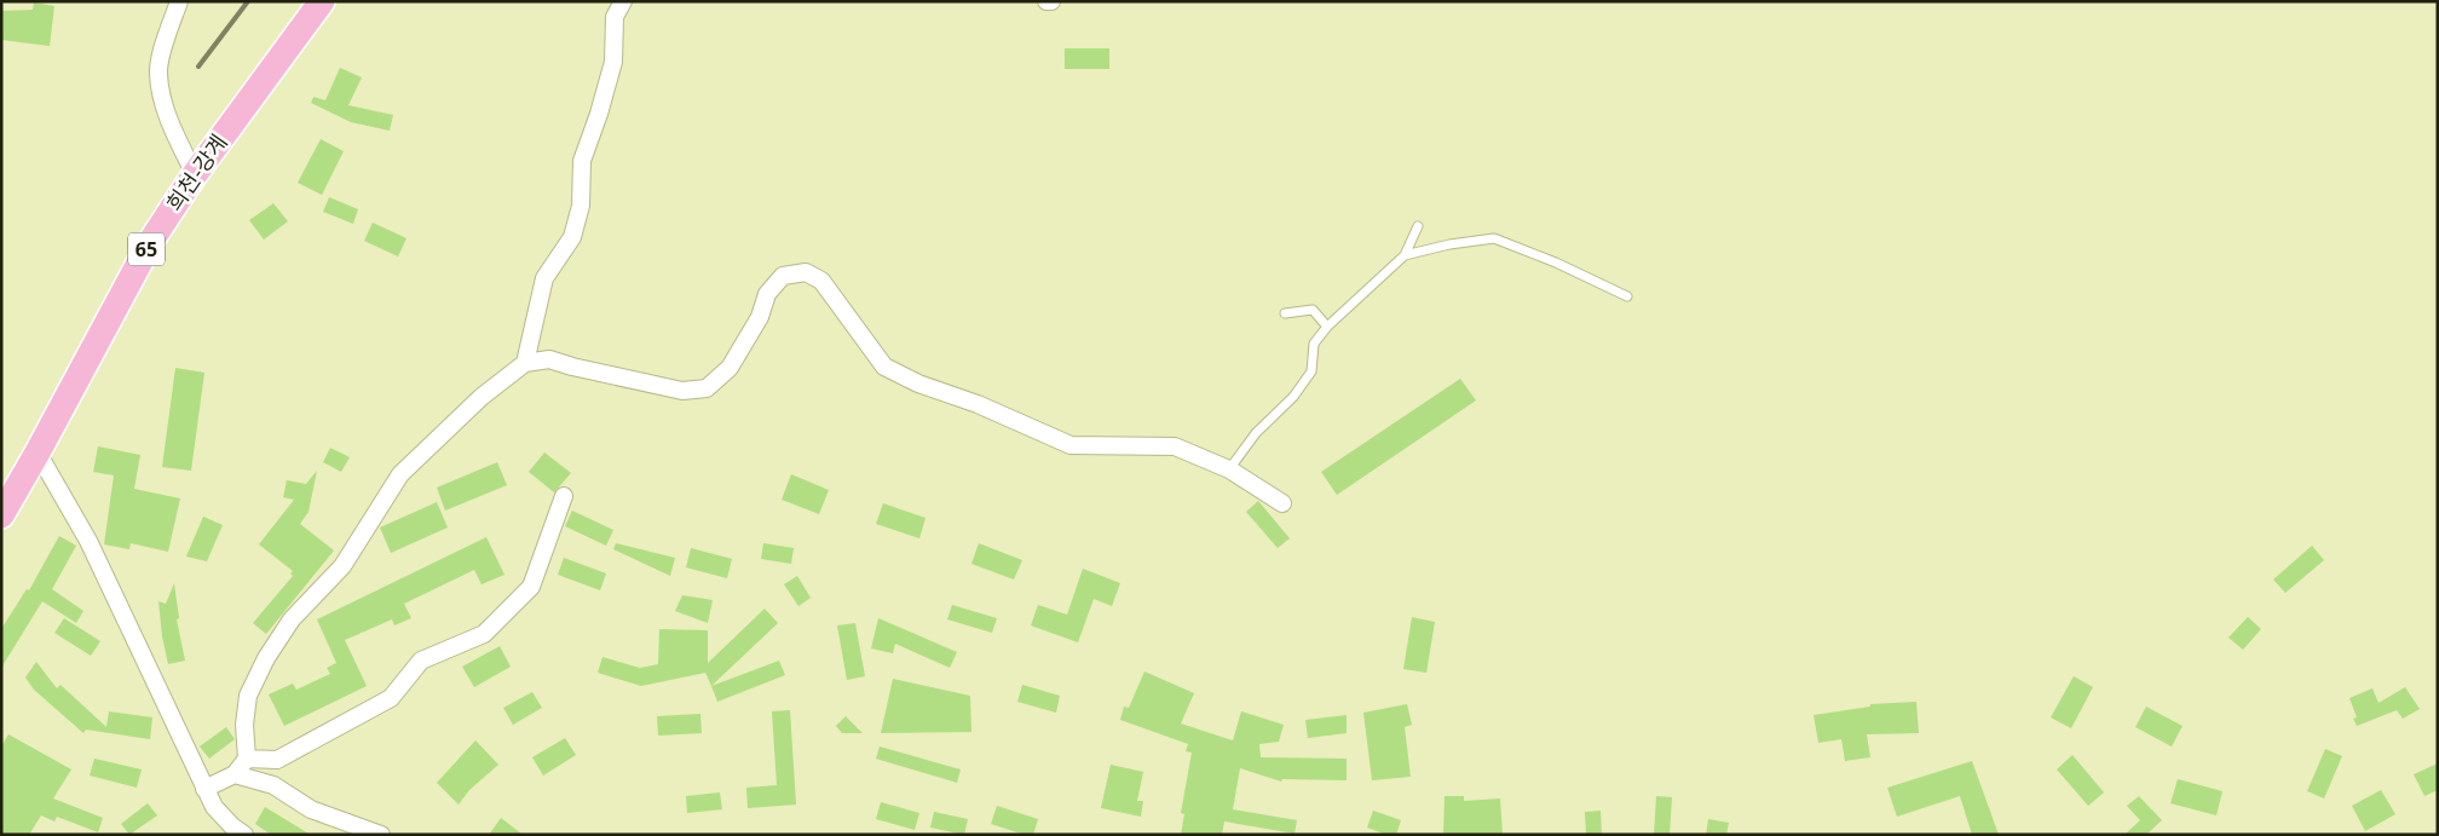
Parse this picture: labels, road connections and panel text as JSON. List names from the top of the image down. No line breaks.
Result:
{"streets":{"main road":["희천-강계","65"]}}
